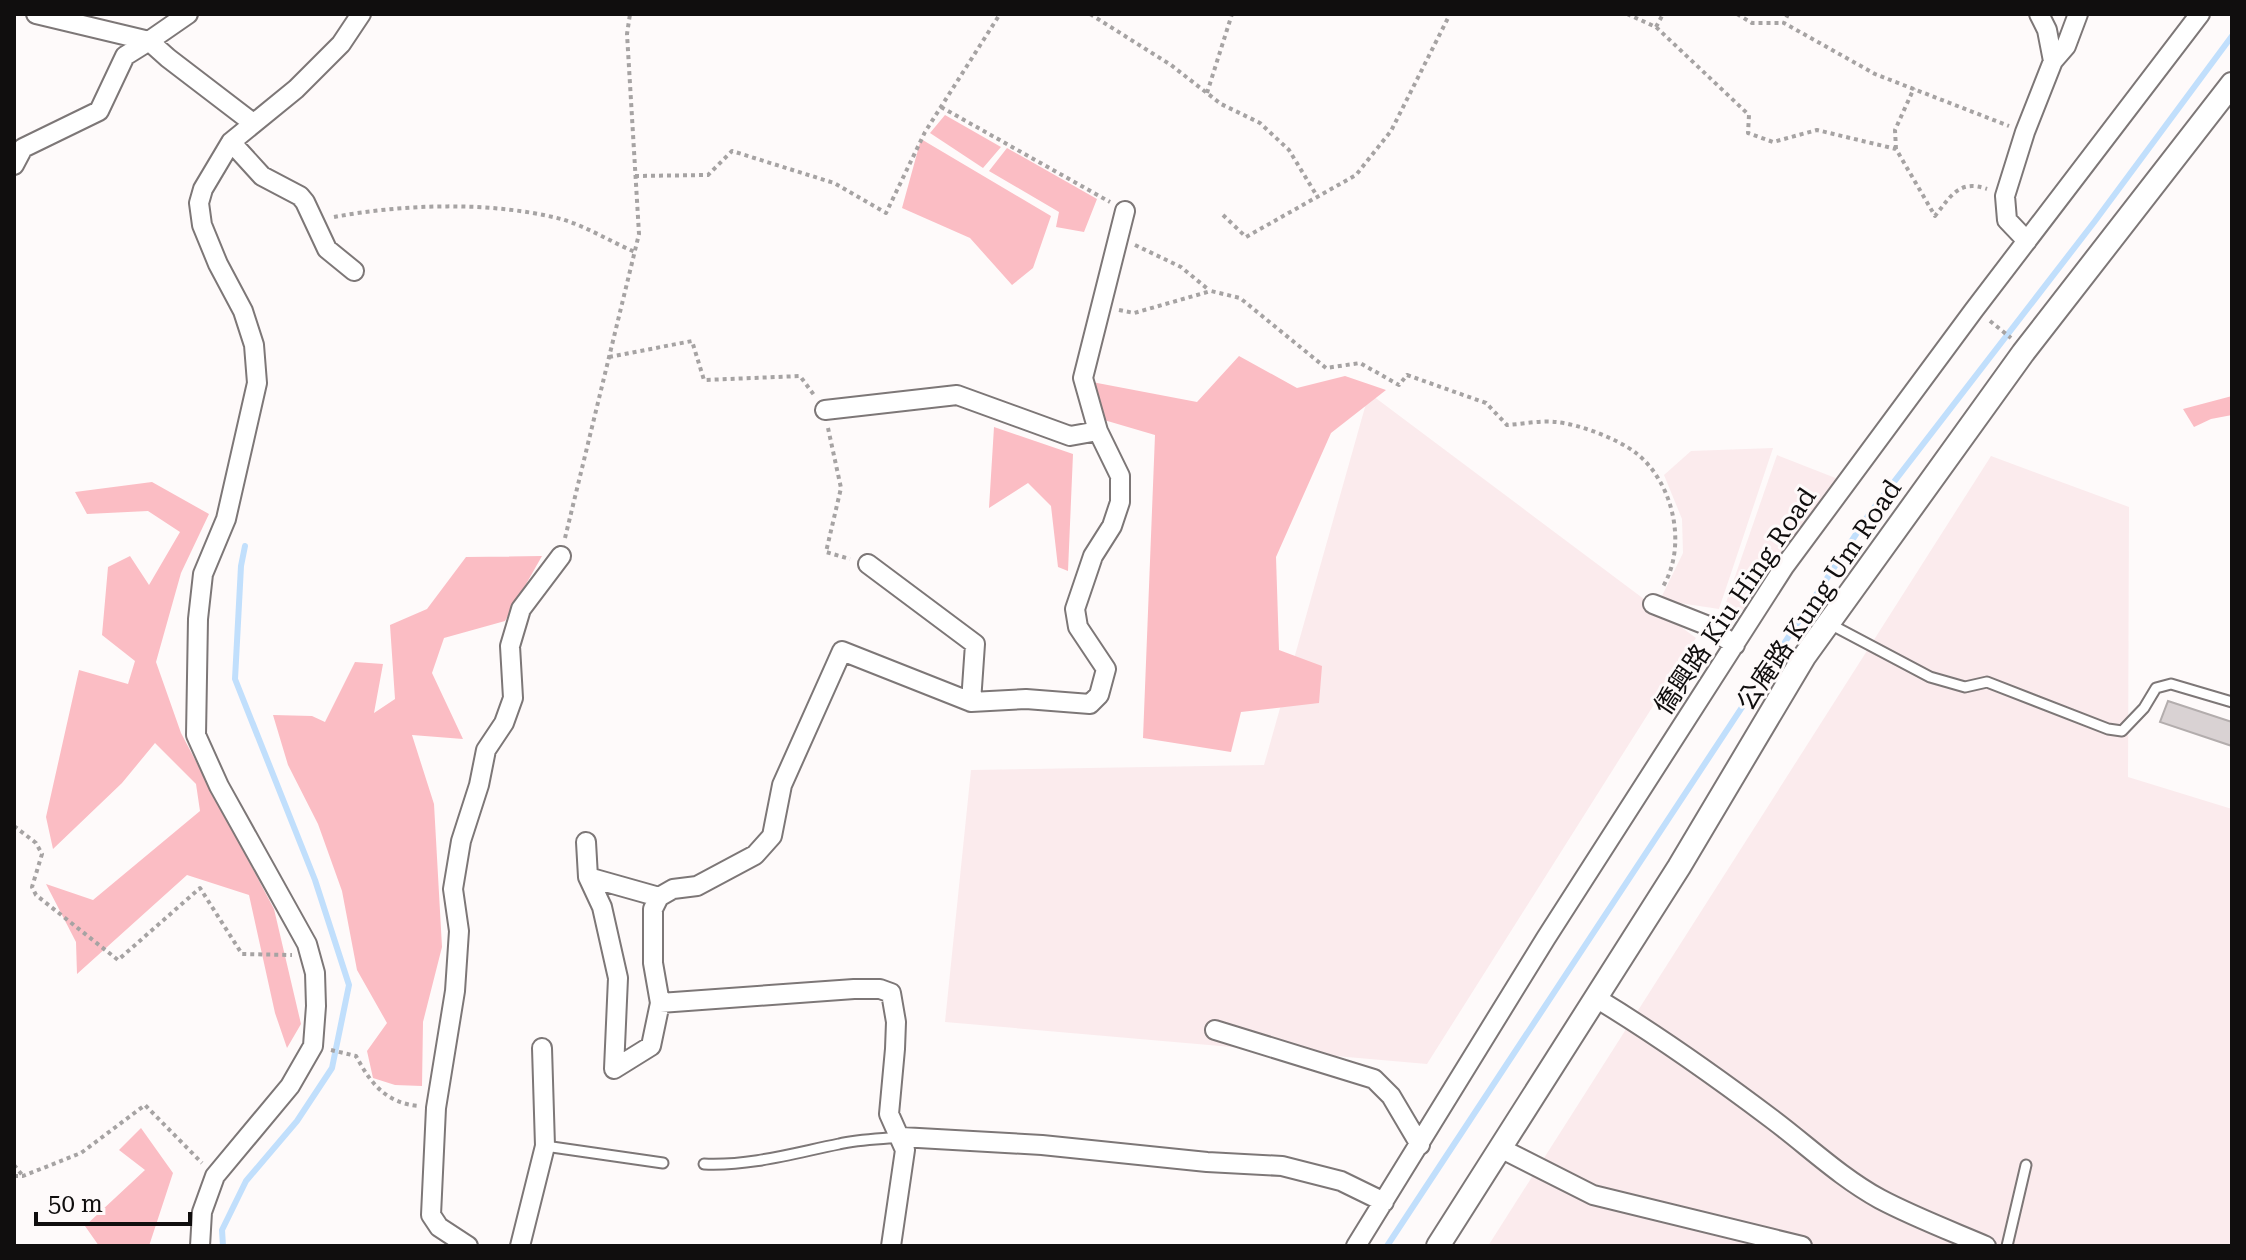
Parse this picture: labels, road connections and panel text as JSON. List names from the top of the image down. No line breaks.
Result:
{"streets":{"street":["公庵路 Kung Um Road","僑興路 Kiu Hing Road"]},"scale_bar":"50 m"}
